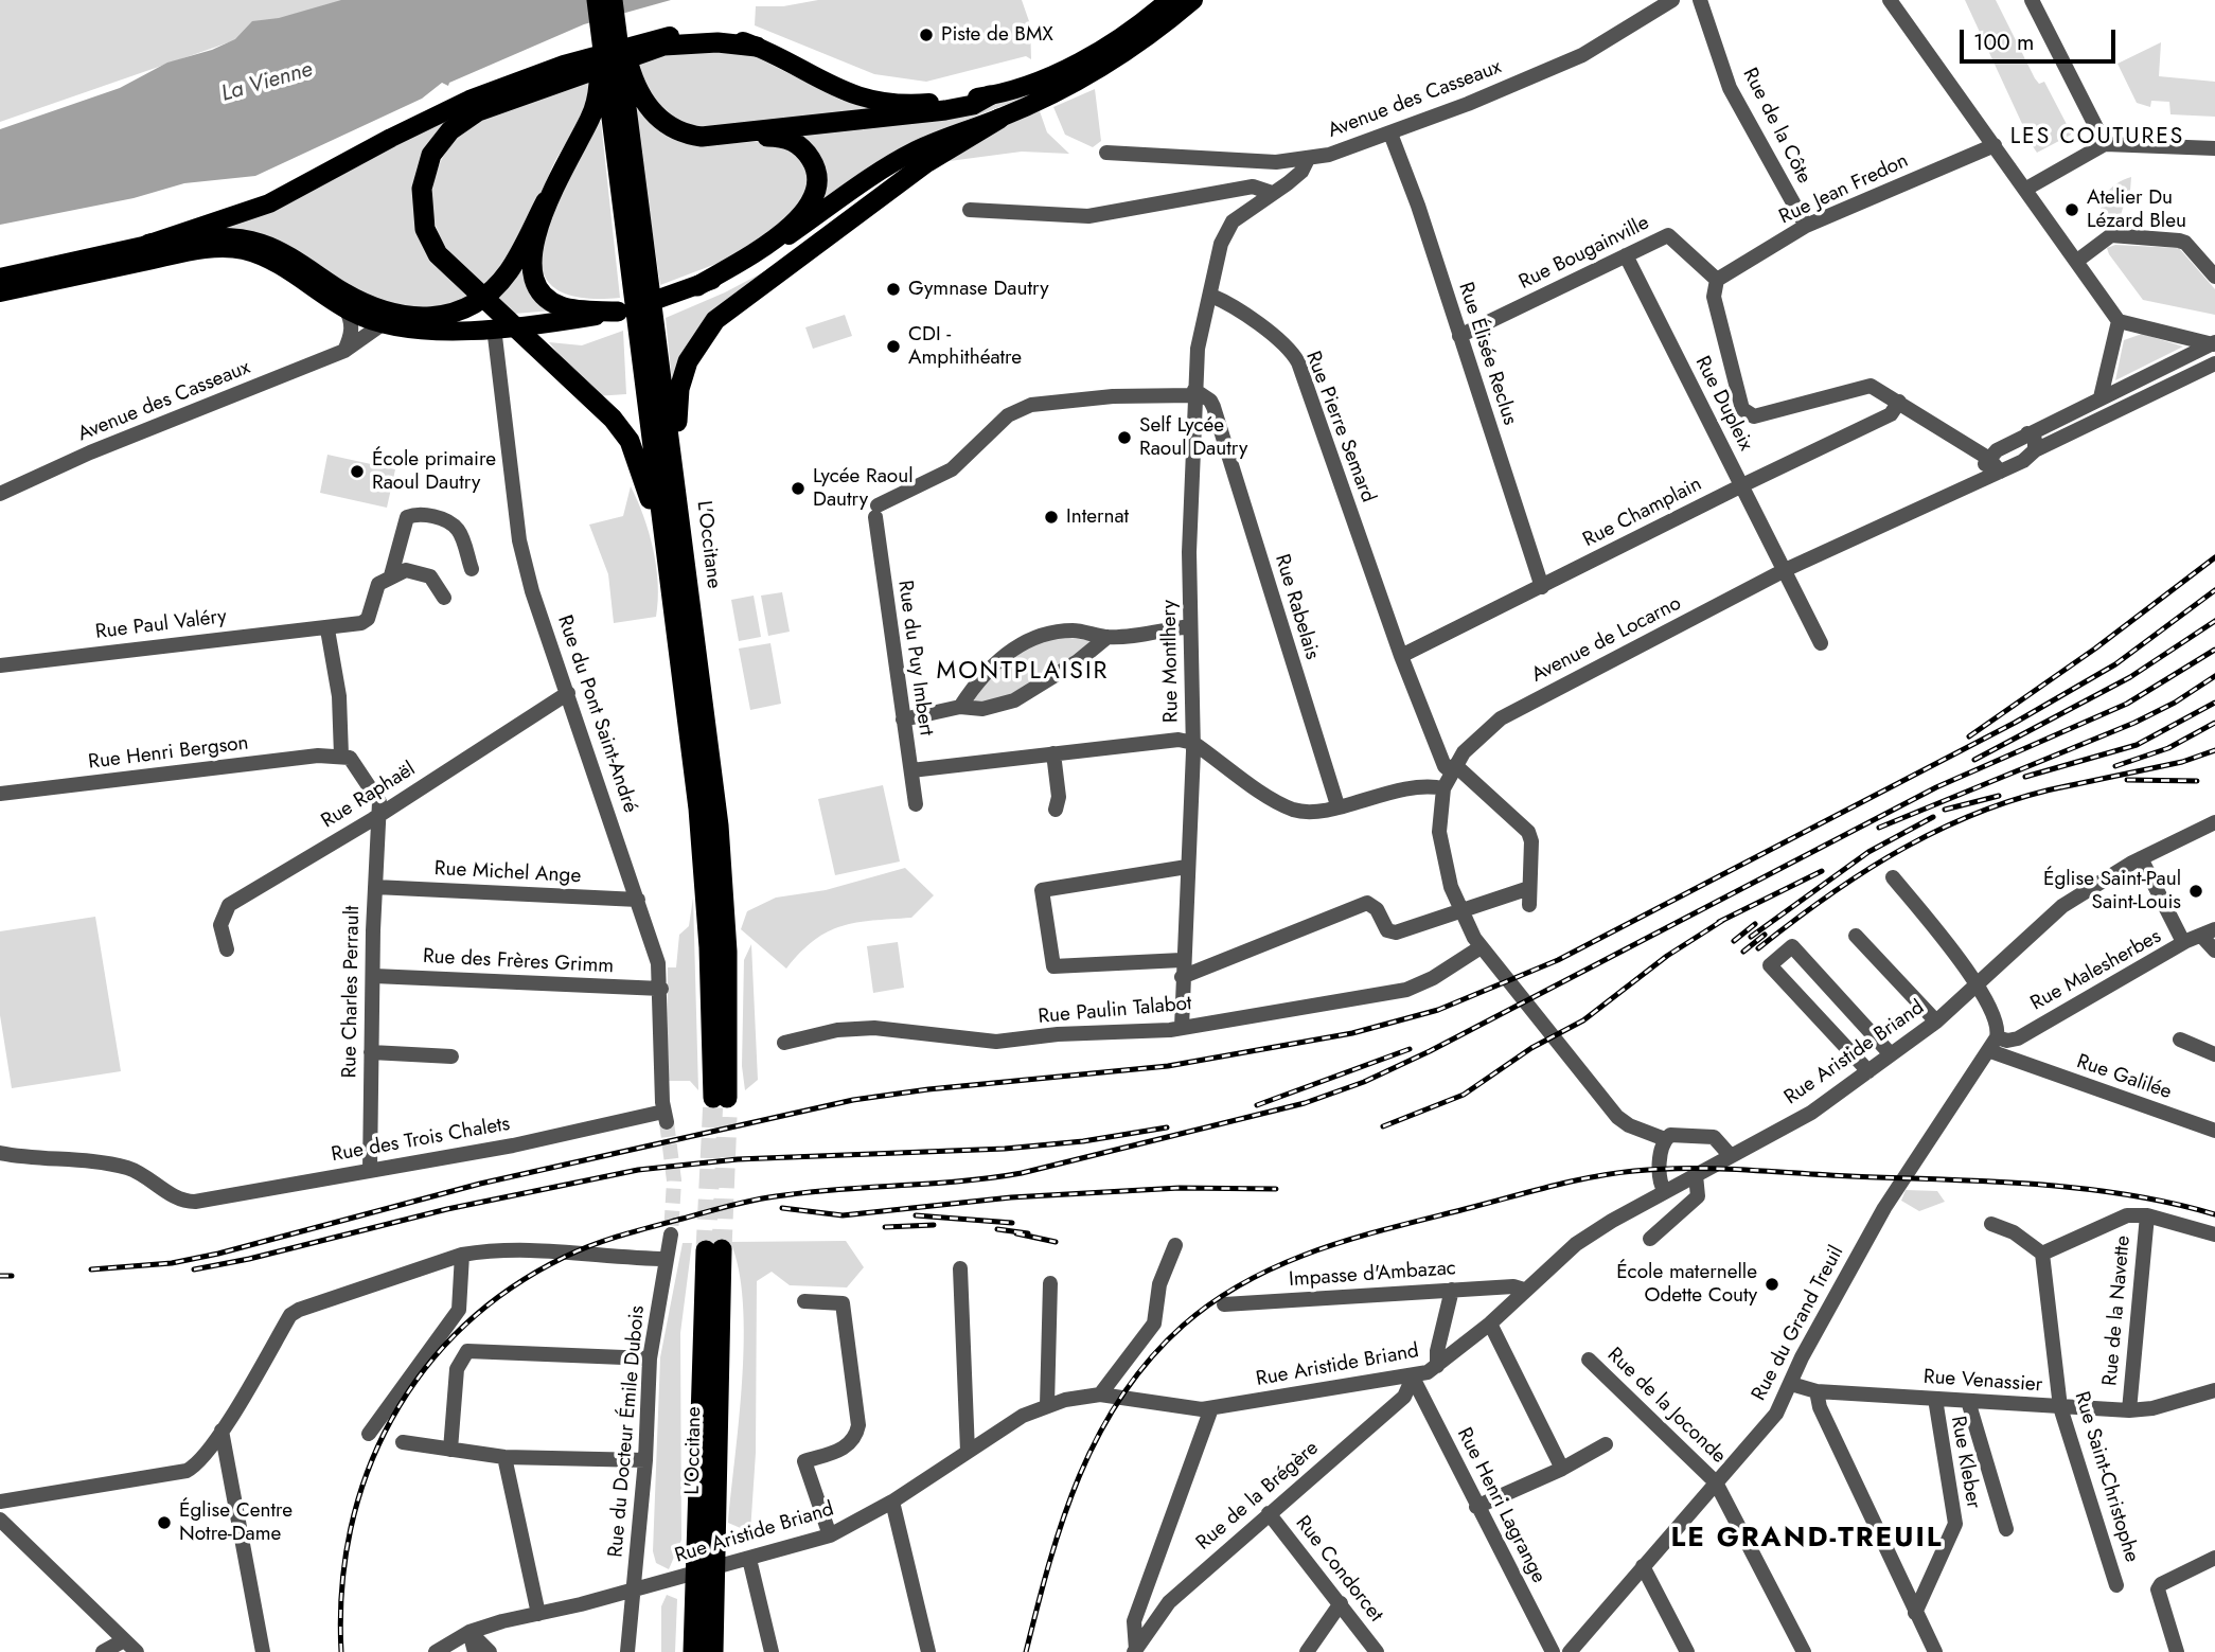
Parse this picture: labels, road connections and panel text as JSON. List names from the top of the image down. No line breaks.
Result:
{"streets":{"highway":["L'Occitane"],"street":["Avenue des Casseaux","Rue de la Côte","Rue Jean Fredon","Rue Bougainville","Rue Élisée Reclus","Rue Dupleix","Rue Pierre Semard","Rue Champlain","Rue Rabelais","Rue Paul Valéry","Avenue de Locarno","Rue du Puy Imbert","Rue Montlhery","Rue du Pont Saint-André","Rue Henri Bergson","Rue Raphaël","Rue Michel Ange","Rue des Frères Grimm","Rue Malesherbes","Rue Charles Perrault","Rue Paulin Talabot","Rue Aristide Briand","Rue Galilée","Rue des Trois Chalets","Impasse d'Ambazac","Rue de la Navette","Rue du Grand Treuil","Rue Venassier","Rue de la Joconde","Rue du Docteur Émile Dubois","Rue Kleber","Rue Saint-Christophe","Rue de la Brégère","Rue Henri Lagrange","Rue Condorcet"]},"crossings":[["Avenue des Casseaux","Rue Élisée Reclus"],["Rue de la Côte","Rue Jean Fredon"],["Rue Jean Fredon","Rue Bougainville"],["Rue Bougainville","Rue Élisée Reclus"],["Rue Bougainville","Rue Dupleix"],["Rue Élisée Reclus","Rue Champlain"],["Rue Dupleix","Rue Champlain"],["Rue Dupleix","Avenue de Locarno"],["Rue Pierre Semard","Rue Champlain"],["Rue Pierre Semard","Avenue de Locarno"],["Rue Pierre Semard","Rue Montlhery"],["Rue Rabelais","Rue du Puy Imbert"],["Rue Rabelais","Rue Montlhery"],["Avenue de Locarno","Rue Paulin Talabot"],["Rue du Puy Imbert","Rue Montlhery"],["Rue Montlhery","Rue Paulin Talabot"],["Rue du Pont Saint-André","Rue Raphaël"],["Rue du Pont Saint-André","Rue Michel Ange"],["Rue du Pont Saint-André","Rue des Frères Grimm"],["Rue du Pont Saint-André","Rue des Trois Chalets"],["Rue Raphaël","Rue Charles Perrault"],["Rue Michel Ange","Rue Charles Perrault"],["Rue des Frères Grimm","Rue Charles Perrault"],["Rue Malesherbes","Rue Galilée"],["Rue Malesherbes","Rue du Grand Treuil"],["Rue Charles Perrault","Rue des Trois Chalets"],["Rue Aristide Briand","Impasse d'Ambazac"],["Rue Aristide Briand","Rue du Docteur Émile Dubois"],["Rue Aristide Briand","Rue de la Brégère"],["Rue Aristide Briand","Rue Henri Lagrange"],["Rue Galilée","Rue du Grand Treuil"],["Rue de la Navette","Rue Venassier"],["Rue du Grand Treuil","Rue Venassier"],["Rue du Grand Treuil","Rue de la Joconde"],["Rue Venassier","Rue Kleber"],["Rue Venassier","Rue Saint-Christophe"],["Rue de la Brégère","Rue Henri Lagrange"],["Rue de la Brégère","Rue Condorcet"]],"districts":["LES COUTURES","MONTPLAISIR","LE GRAND-TREUIL"],"water":["La Vienne"],"places":["Piste de BMX","Atelier Du Lézard Bleu","Gymnase Dautry","CDI - Amphithéatre","Self Lycée Raoul Dautry","École primaire Raoul Dautry","Lycée Raoul Dautry","Internat","Église Saint-Paul Saint-Louis","École maternelle Odette Couty","Église Centre Notre-Dame"],"scale_bar":"100 m"}
